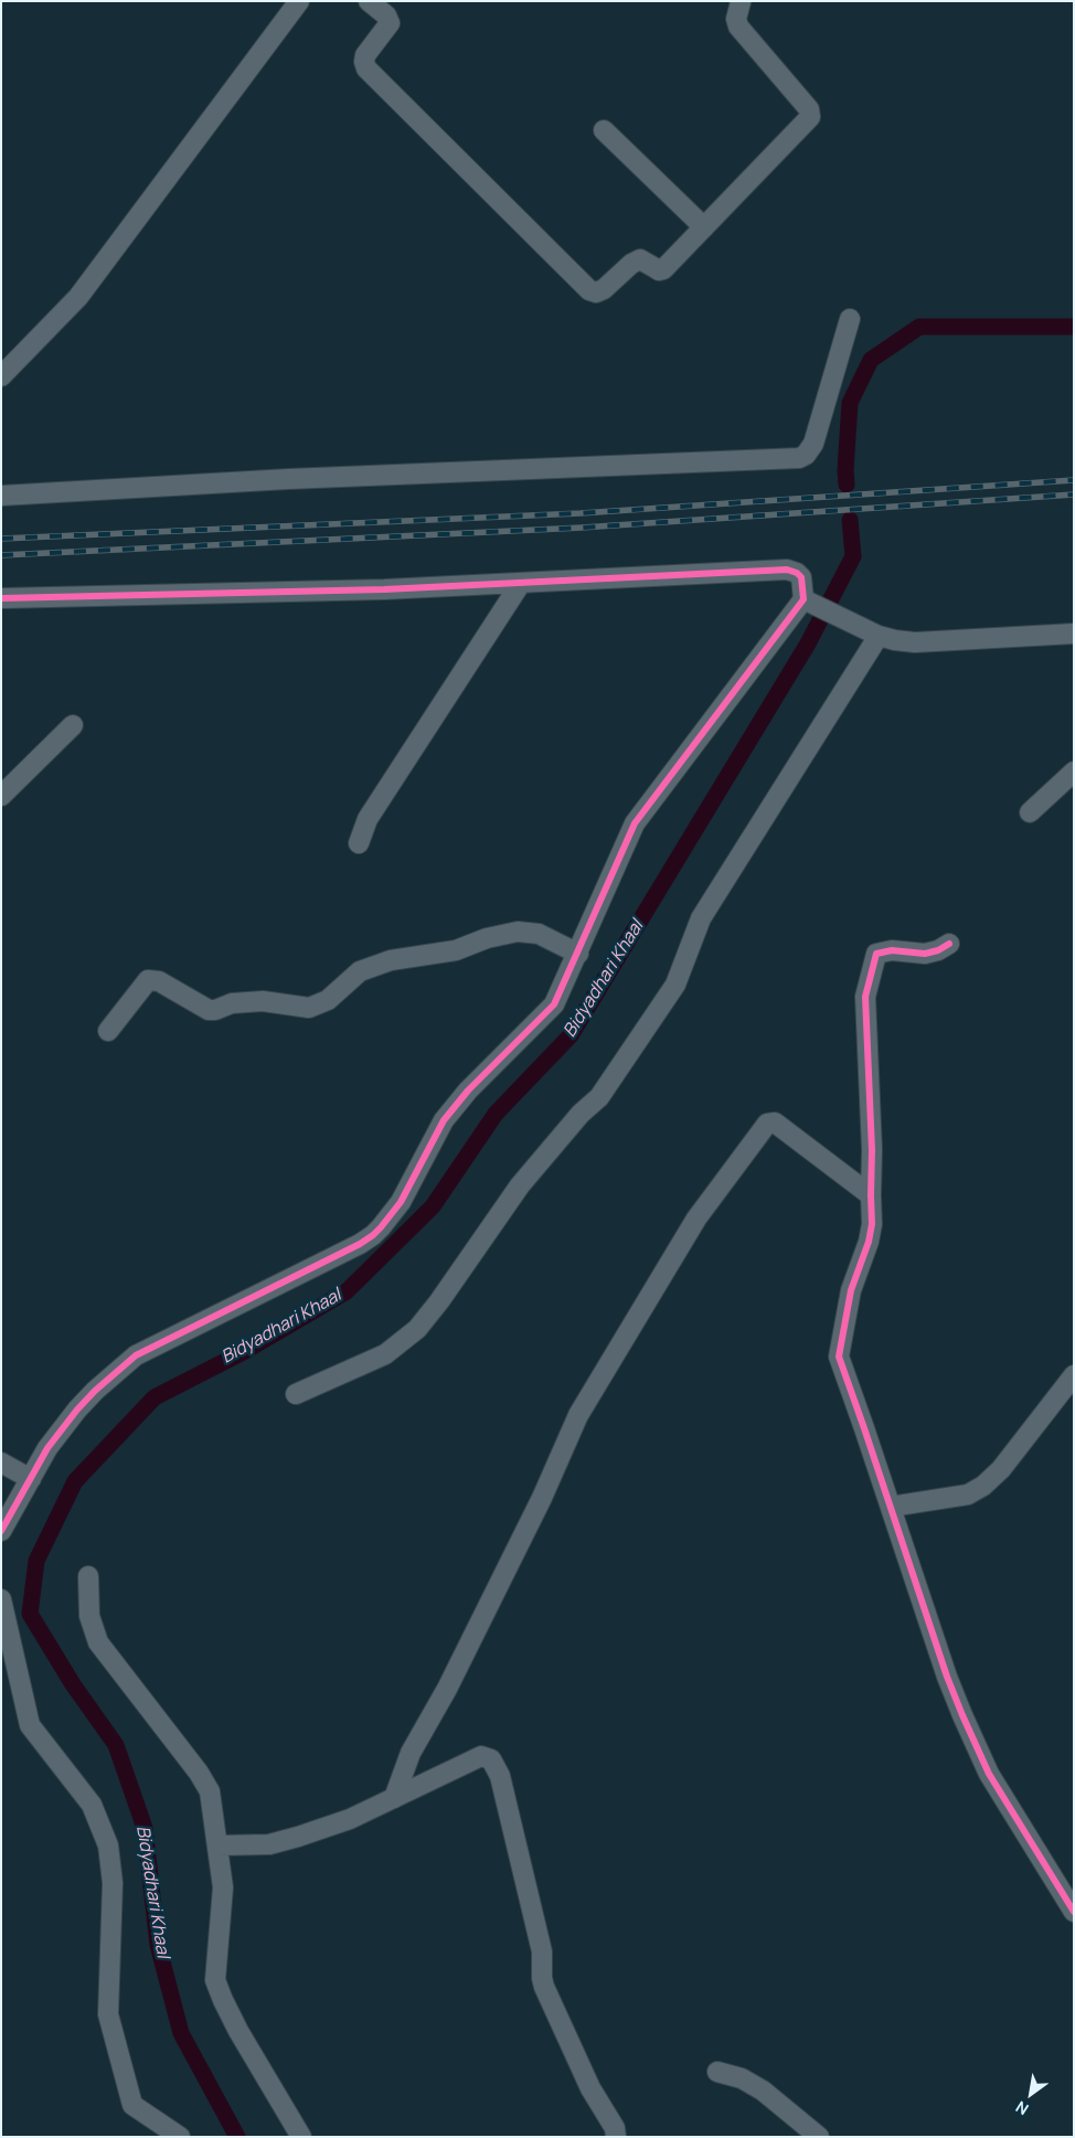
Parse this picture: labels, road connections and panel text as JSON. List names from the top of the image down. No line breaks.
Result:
{"water":["Bidyadhari Khaal"],"north":"bottom left"}
